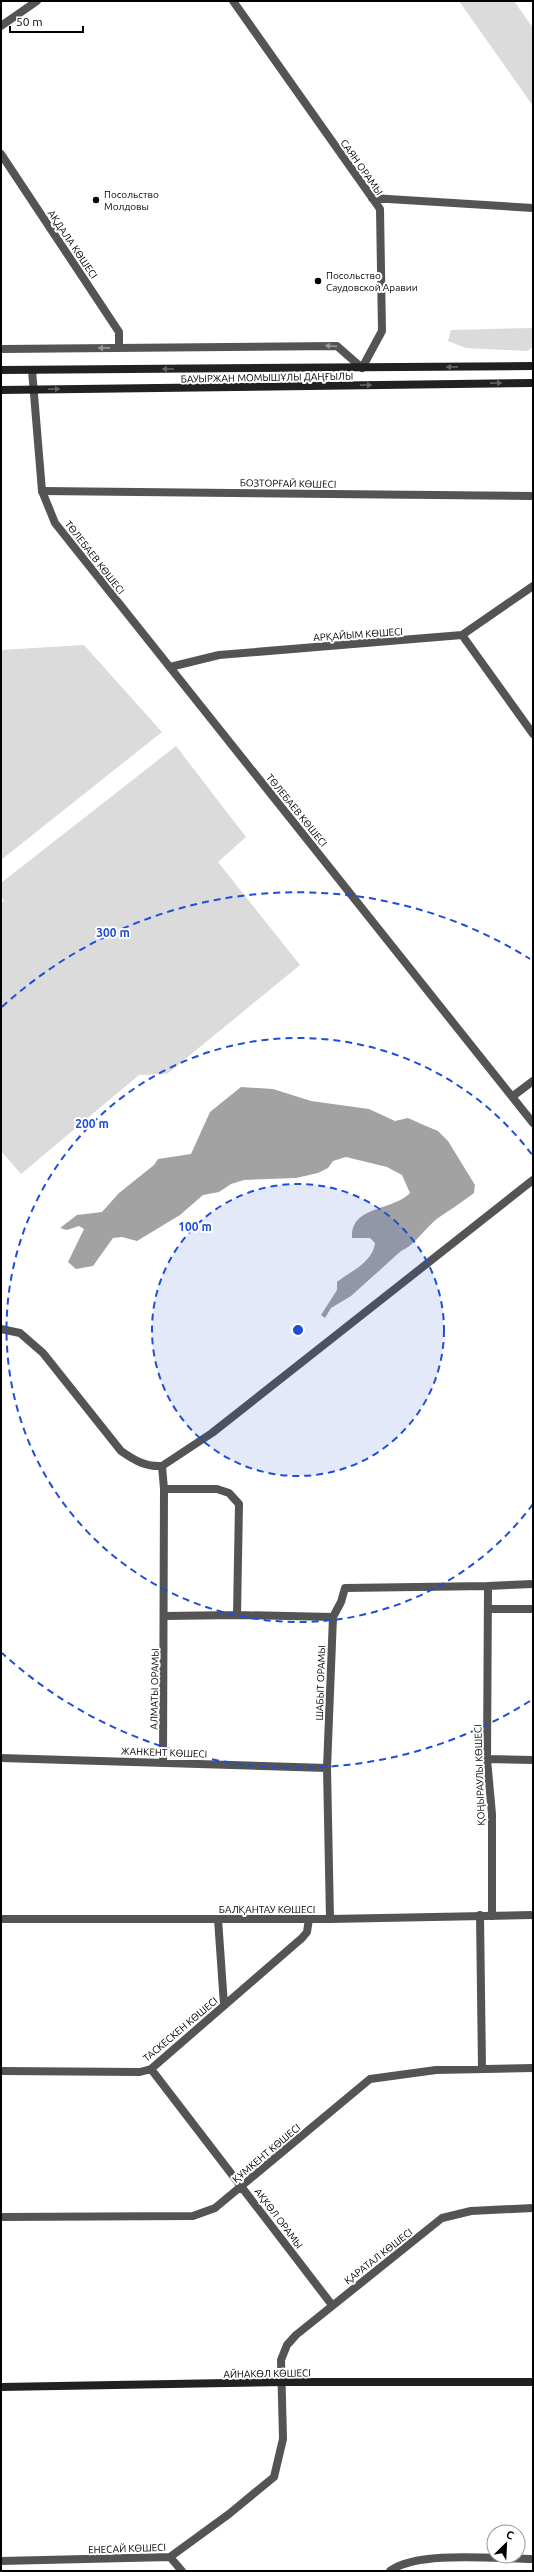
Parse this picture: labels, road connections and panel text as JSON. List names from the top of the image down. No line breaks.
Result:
{"streets":{"main road":["БАУЫРЖАН МОМЫШҰЛЫ ДАҢҒЫЛЫ","АЙНАКӨЛ КӨШЕСІ"],"street":["САЯН ОРАМЫ","АҚДАЛА КӨШЕСІ","БОЗТОРҒАЙ КӨШЕСІ","ТӨЛЕБАЕВ КӨШЕСІ","АРҚАЙЫМ КӨШЕСІ","ШАБЫТ ОРАМЫ","АЛМАТЫ ОРАМЫ","ЖАНКЕНТ КӨШЕСІ","ҚОҢЫРАУЛЫ КӨШЕСІ","БАЛҚАНТАУ КӨШЕСІ","ТАСКЕСКЕН КӨШЕСІ","ҚҰМКЕНТ КӨШЕСІ","АҚКӨЛ ОРАМЫ","ҚАРАТАЛ КӨШЕСІ","ЕНЕСАЙ КӨШЕСІ"]},"crossings":[["САЯН ОРАМЫ","БАУЫРЖАН МОМЫШҰЛЫ ДАҢҒЫЛЫ"],["БОЗТОРҒАЙ КӨШЕСІ","ТӨЛЕБАЕВ КӨШЕСІ"],["ТӨЛЕБАЕВ КӨШЕСІ","АРҚАЙЫМ КӨШЕСІ"],["ШАБЫТ ОРАМЫ","ЖАНКЕНТ КӨШЕСІ"],["ШАБЫТ ОРАМЫ","БАЛҚАНТАУ КӨШЕСІ"],["АЛМАТЫ ОРАМЫ","ЖАНКЕНТ КӨШЕСІ"],["ҚОҢЫРАУЛЫ КӨШЕСІ","БАЛҚАНТАУ КӨШЕСІ"],["БАЛҚАНТАУ КӨШЕСІ","ТАСКЕСКЕН КӨШЕСІ"],["ТАСКЕСКЕН КӨШЕСІ","АҚКӨЛ ОРАМЫ"],["ҚҰМКЕНТ КӨШЕСІ","АҚКӨЛ ОРАМЫ"],["АҚКӨЛ ОРАМЫ","ҚАРАТАЛ КӨШЕСІ"],["ҚАРАТАЛ КӨШЕСІ","АЙНАКӨЛ КӨШЕСІ"],["ҚАРАТАЛ КӨШЕСІ","ЕНЕСАЙ КӨШЕСІ"]],"places":["Посольство Молдовы","Посольство Саудовской Аравии"],"scale_bar":"50 m","north":"top right","rings":["300 m","200 m","100 m"]}
